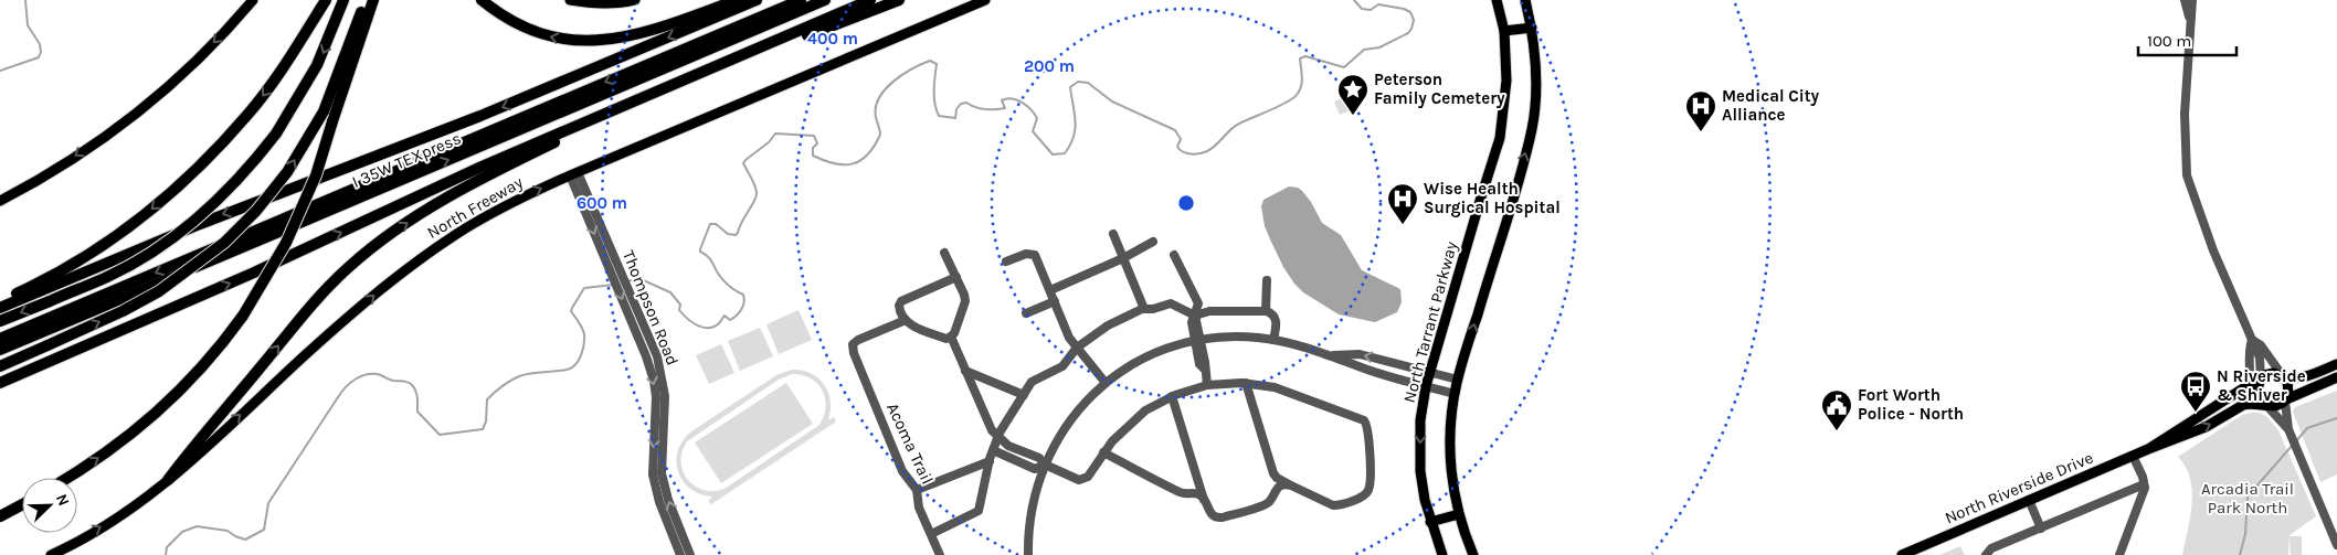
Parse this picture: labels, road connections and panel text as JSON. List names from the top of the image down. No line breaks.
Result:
{"streets":{"highway":["I 35W TEXpress","North Freeway"],"main road":["North Tarrant Parkway","North Riverside Drive"],"street":["Thompson Road","Acoma Trail"]},"crossings":[["North Freeway","Thompson Road"]],"parks":["Arcadia Trail Park North"],"places":{"place":["Peterson Family Cemetery"],"hospital":["Medical City Alliance","Wise Health Surgical Hospital"],"bus stop":["N Riverside & Shiver"],"public building":["Fort Worth Police - North"]},"scale_bar":"100 m","north":"top right","rings":["400 m","200 m","600 m"]}
